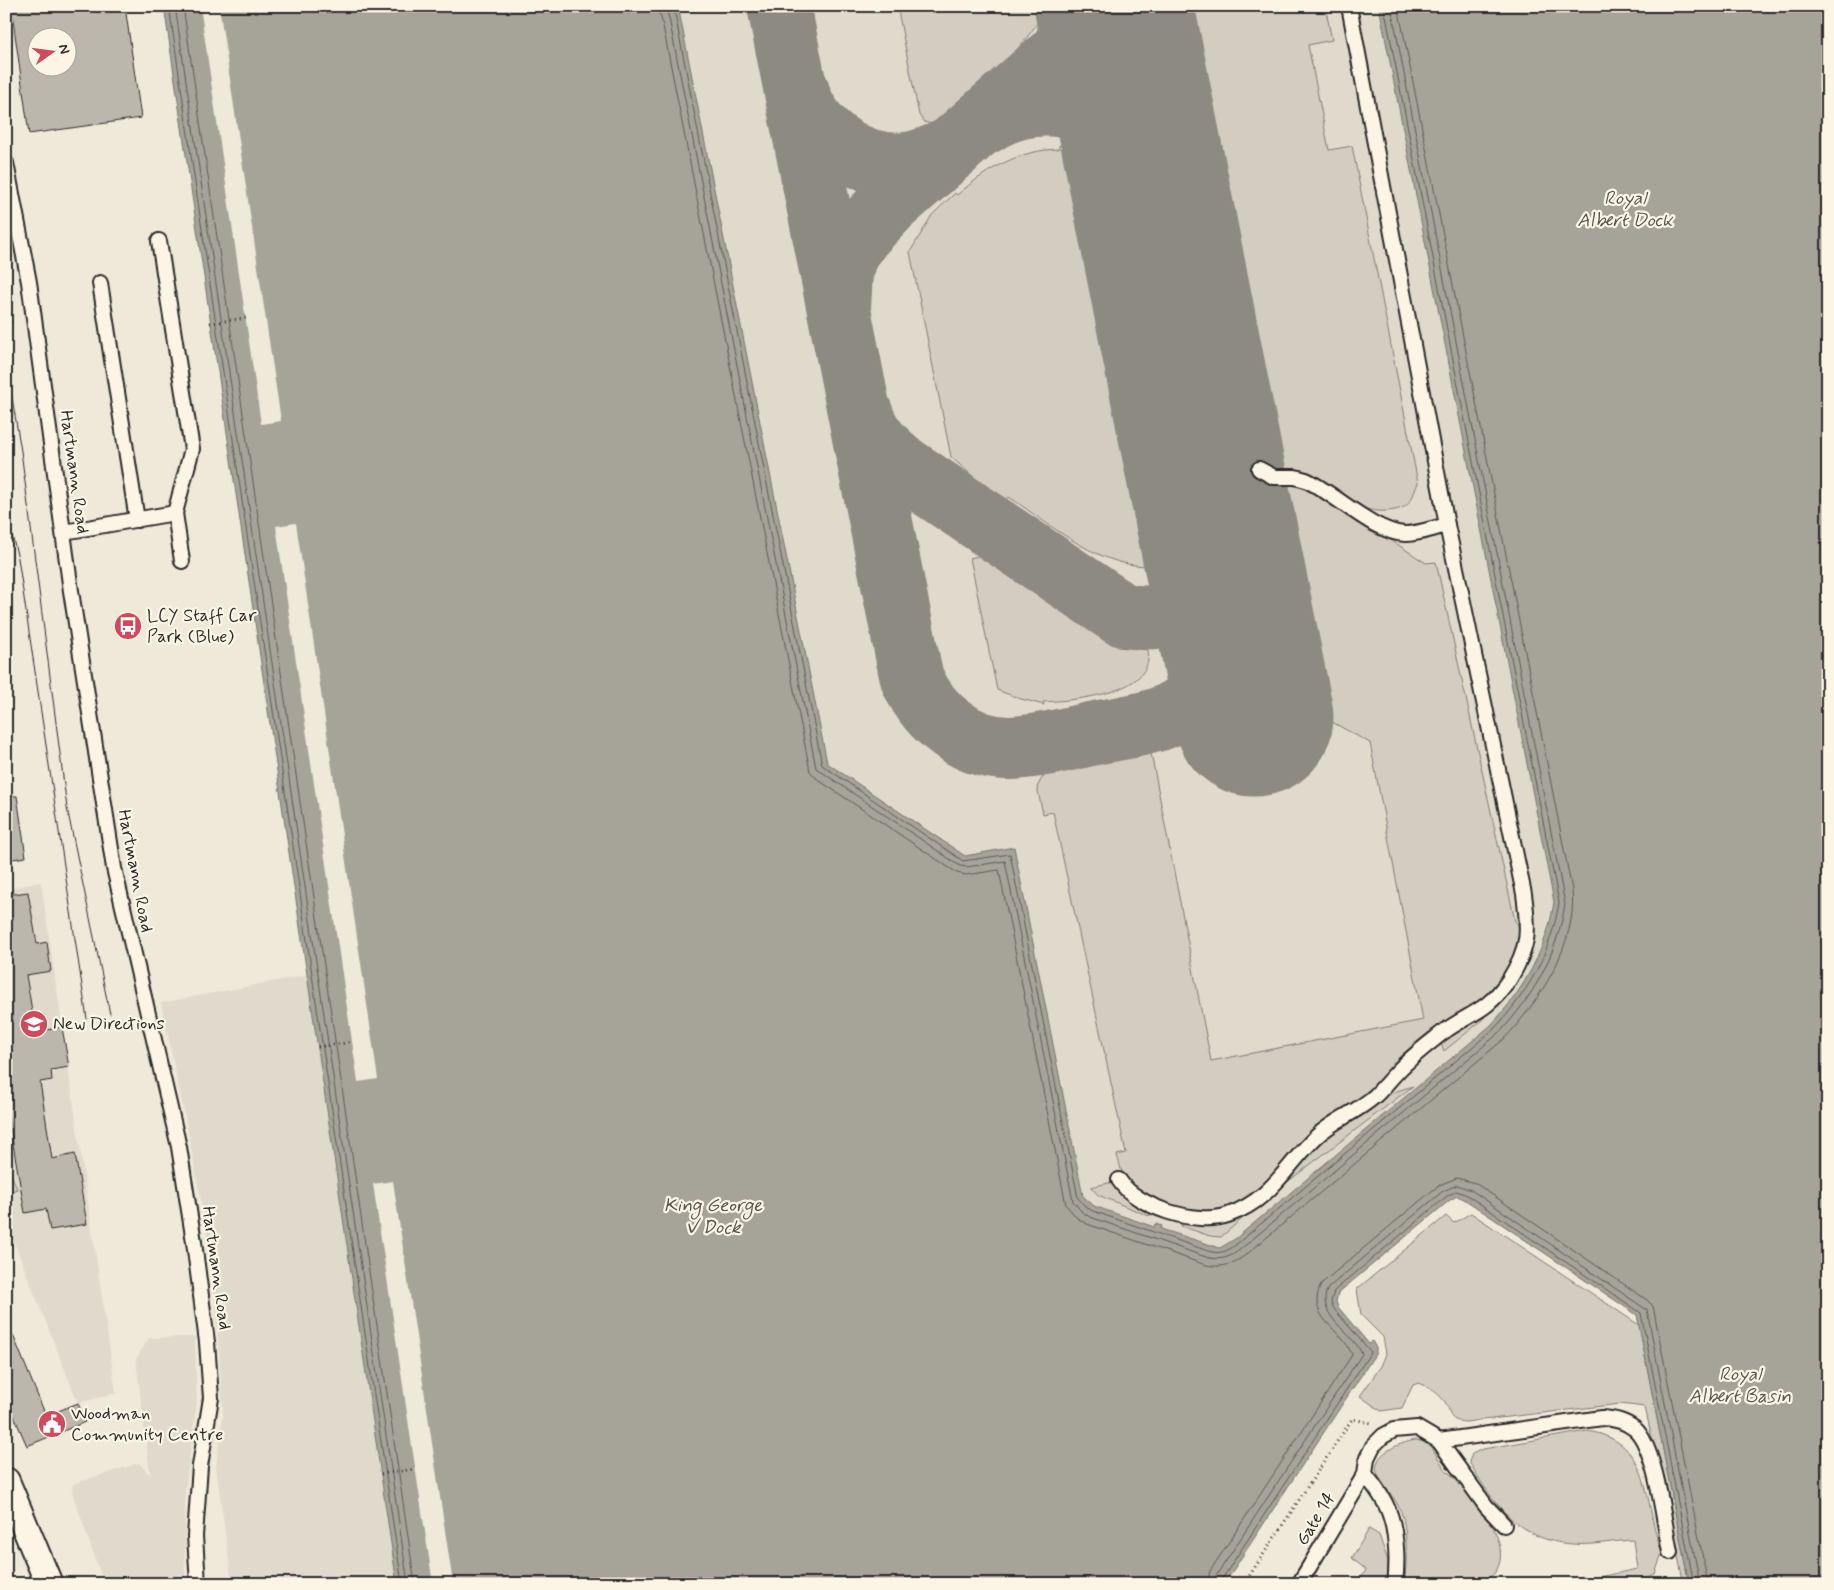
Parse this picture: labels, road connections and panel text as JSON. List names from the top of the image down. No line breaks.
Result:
{"streets":{"lane":["Hartmann Road","Gate 14"]},"water":["Royal Albert Dock","King George V Dock","Royal Albert Basin"],"places":{"bus stop":["LCY Staff Car Park (Blue)"],"school or university":["New Directions"],"public building":["Woodman Community Centre"]},"north":"right"}
